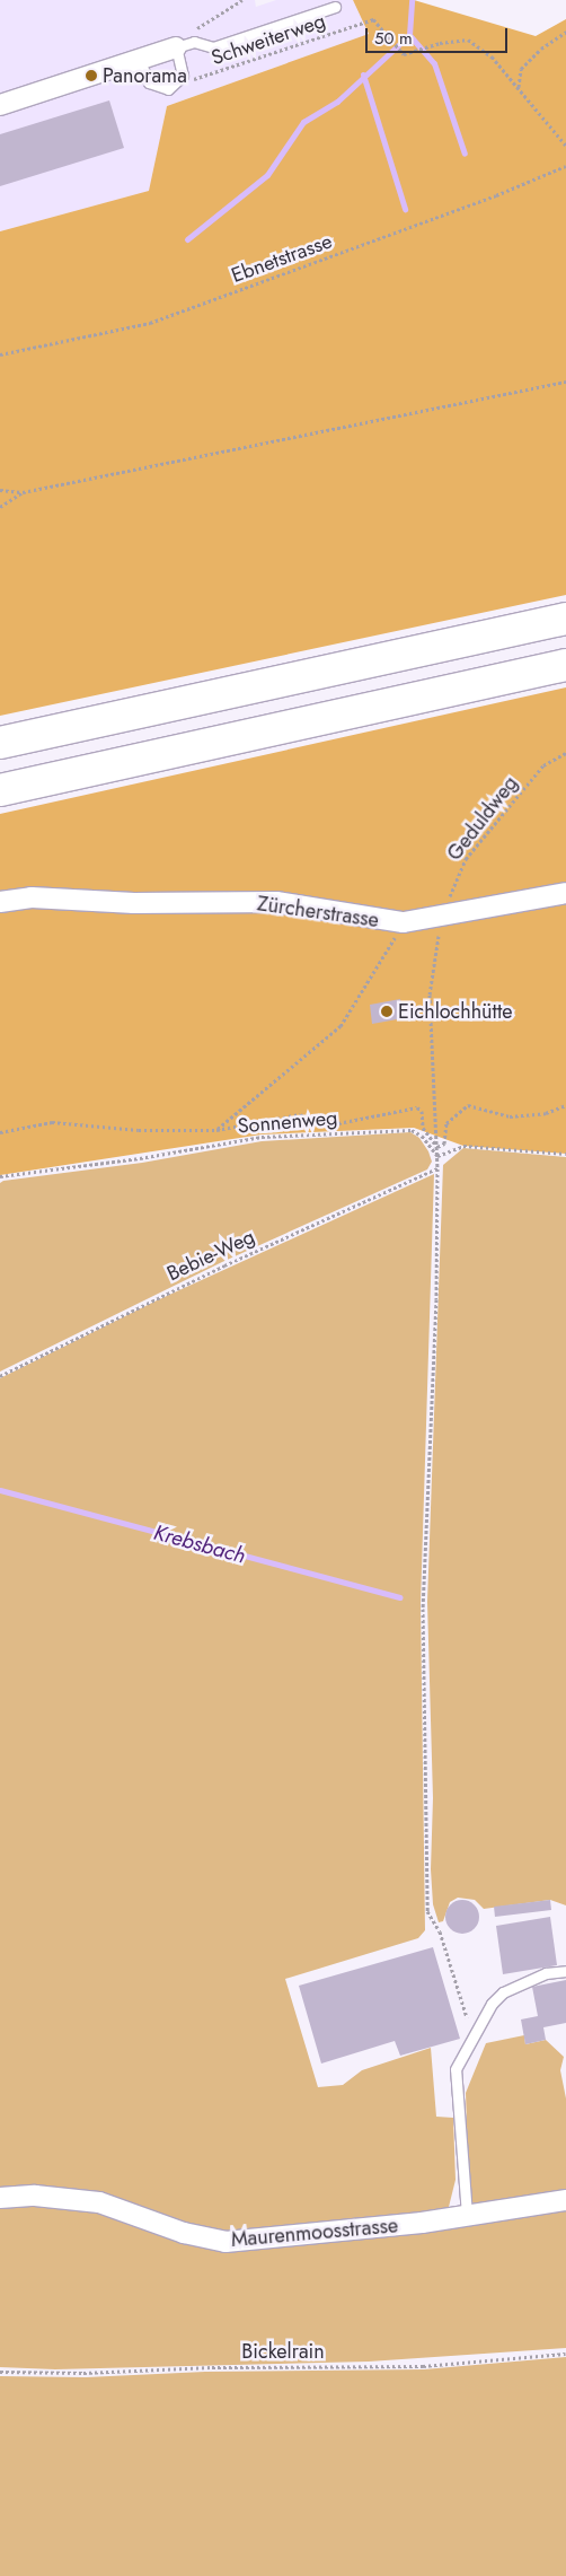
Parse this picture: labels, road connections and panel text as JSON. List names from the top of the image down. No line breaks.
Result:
{"streets":{"street":["Zürcherstrasse","Maurenmoosstrasse"],"path":["Schweiterweg","Ebnetstrasse","Geduldweg","Sonnenweg","Bebie-Weg","Bickelrain"]},"crossings":[["Geduldweg","Zürcherstrasse"],["Geduldweg","Sonnenweg"],["Geduldweg","Bebie-Weg"]],"water":["Krebsbach"],"places":["Panorama","Eichlochhütte"],"scale_bar":"50 m"}
